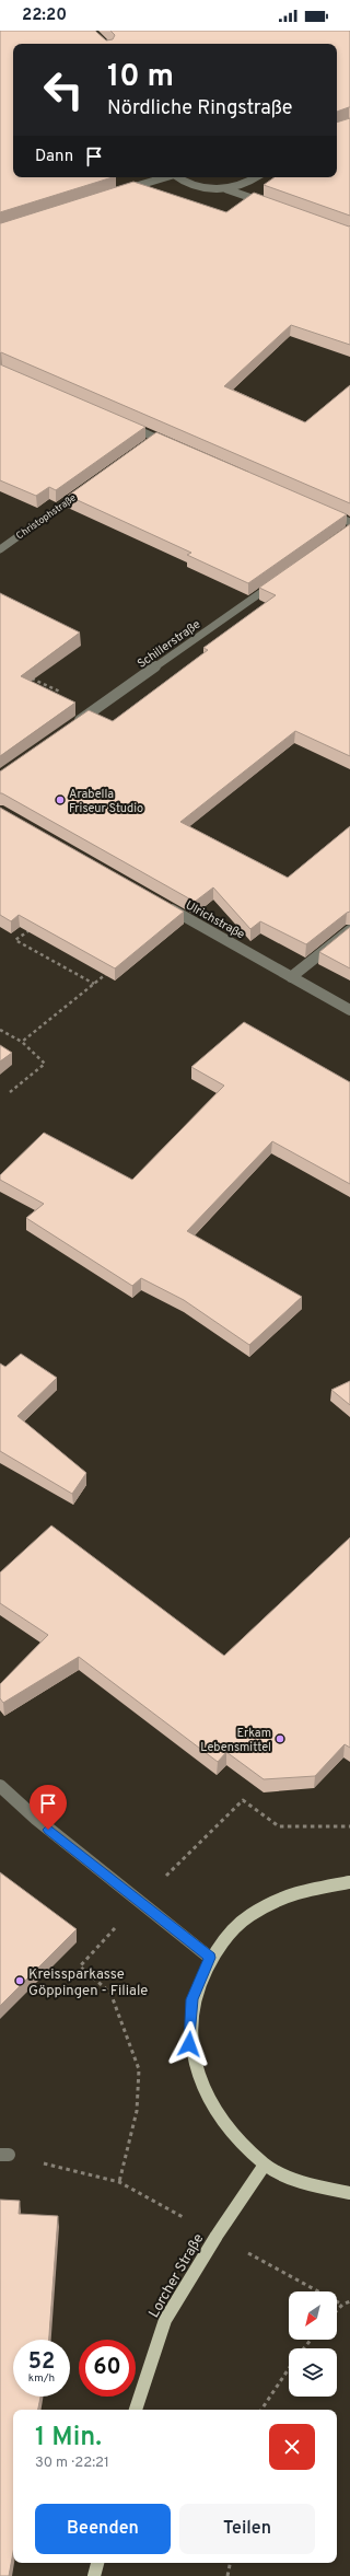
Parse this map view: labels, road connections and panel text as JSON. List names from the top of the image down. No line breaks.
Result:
{"streets":{"main road":["Lorcher Straße"],"street":["Christophstraße","Schillerstraße","Ulrichstraße"]},"places":["Arabella Friseur Studio","Erkam Lebensmittel","Kreissparkasse Göppingen - Filiale"],"north":"bottom left","page":{"status":"22:20","turn":["10 m","Nördliche Ringstraße"],"then":"Dann","speed":"52 km/h","limit":"60","heading":["1 Min.","30 m · 22:21"],"buttons":["Beenden","Teilen"]}}
